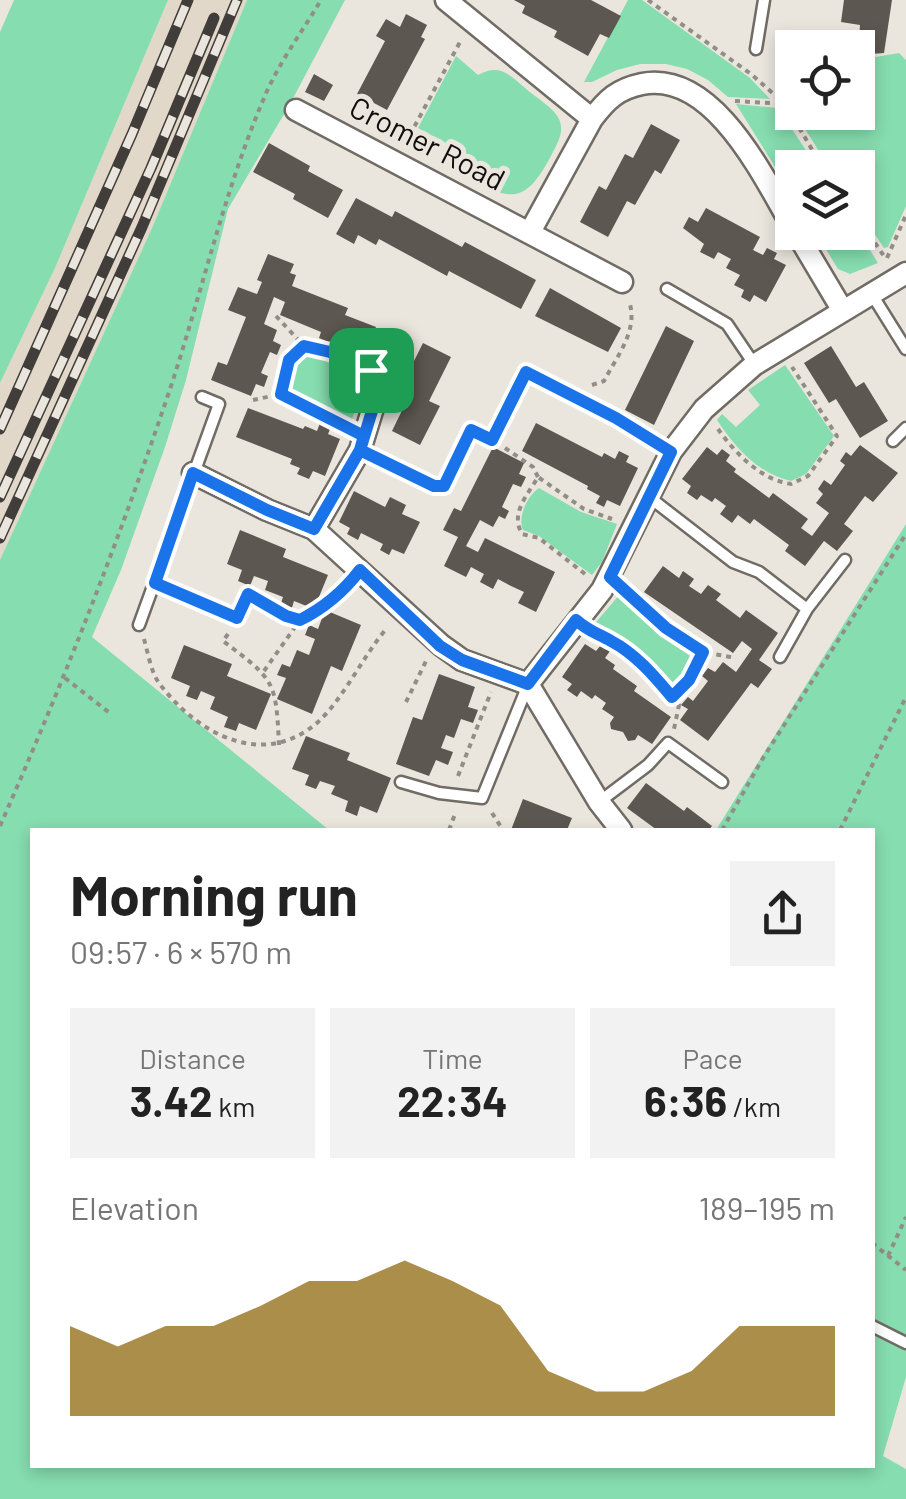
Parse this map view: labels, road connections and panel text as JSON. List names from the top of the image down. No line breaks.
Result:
{"streets":{"street":["Cromer Road"]},"page":{"heading":["Morning run","09:57 · 6 × 570 m"],"stats":[["Distance","3.42 km"],["Time","22:34"],["Pace","6:36 /km"]],"chart":["Elevation","189–195 m"]}}
